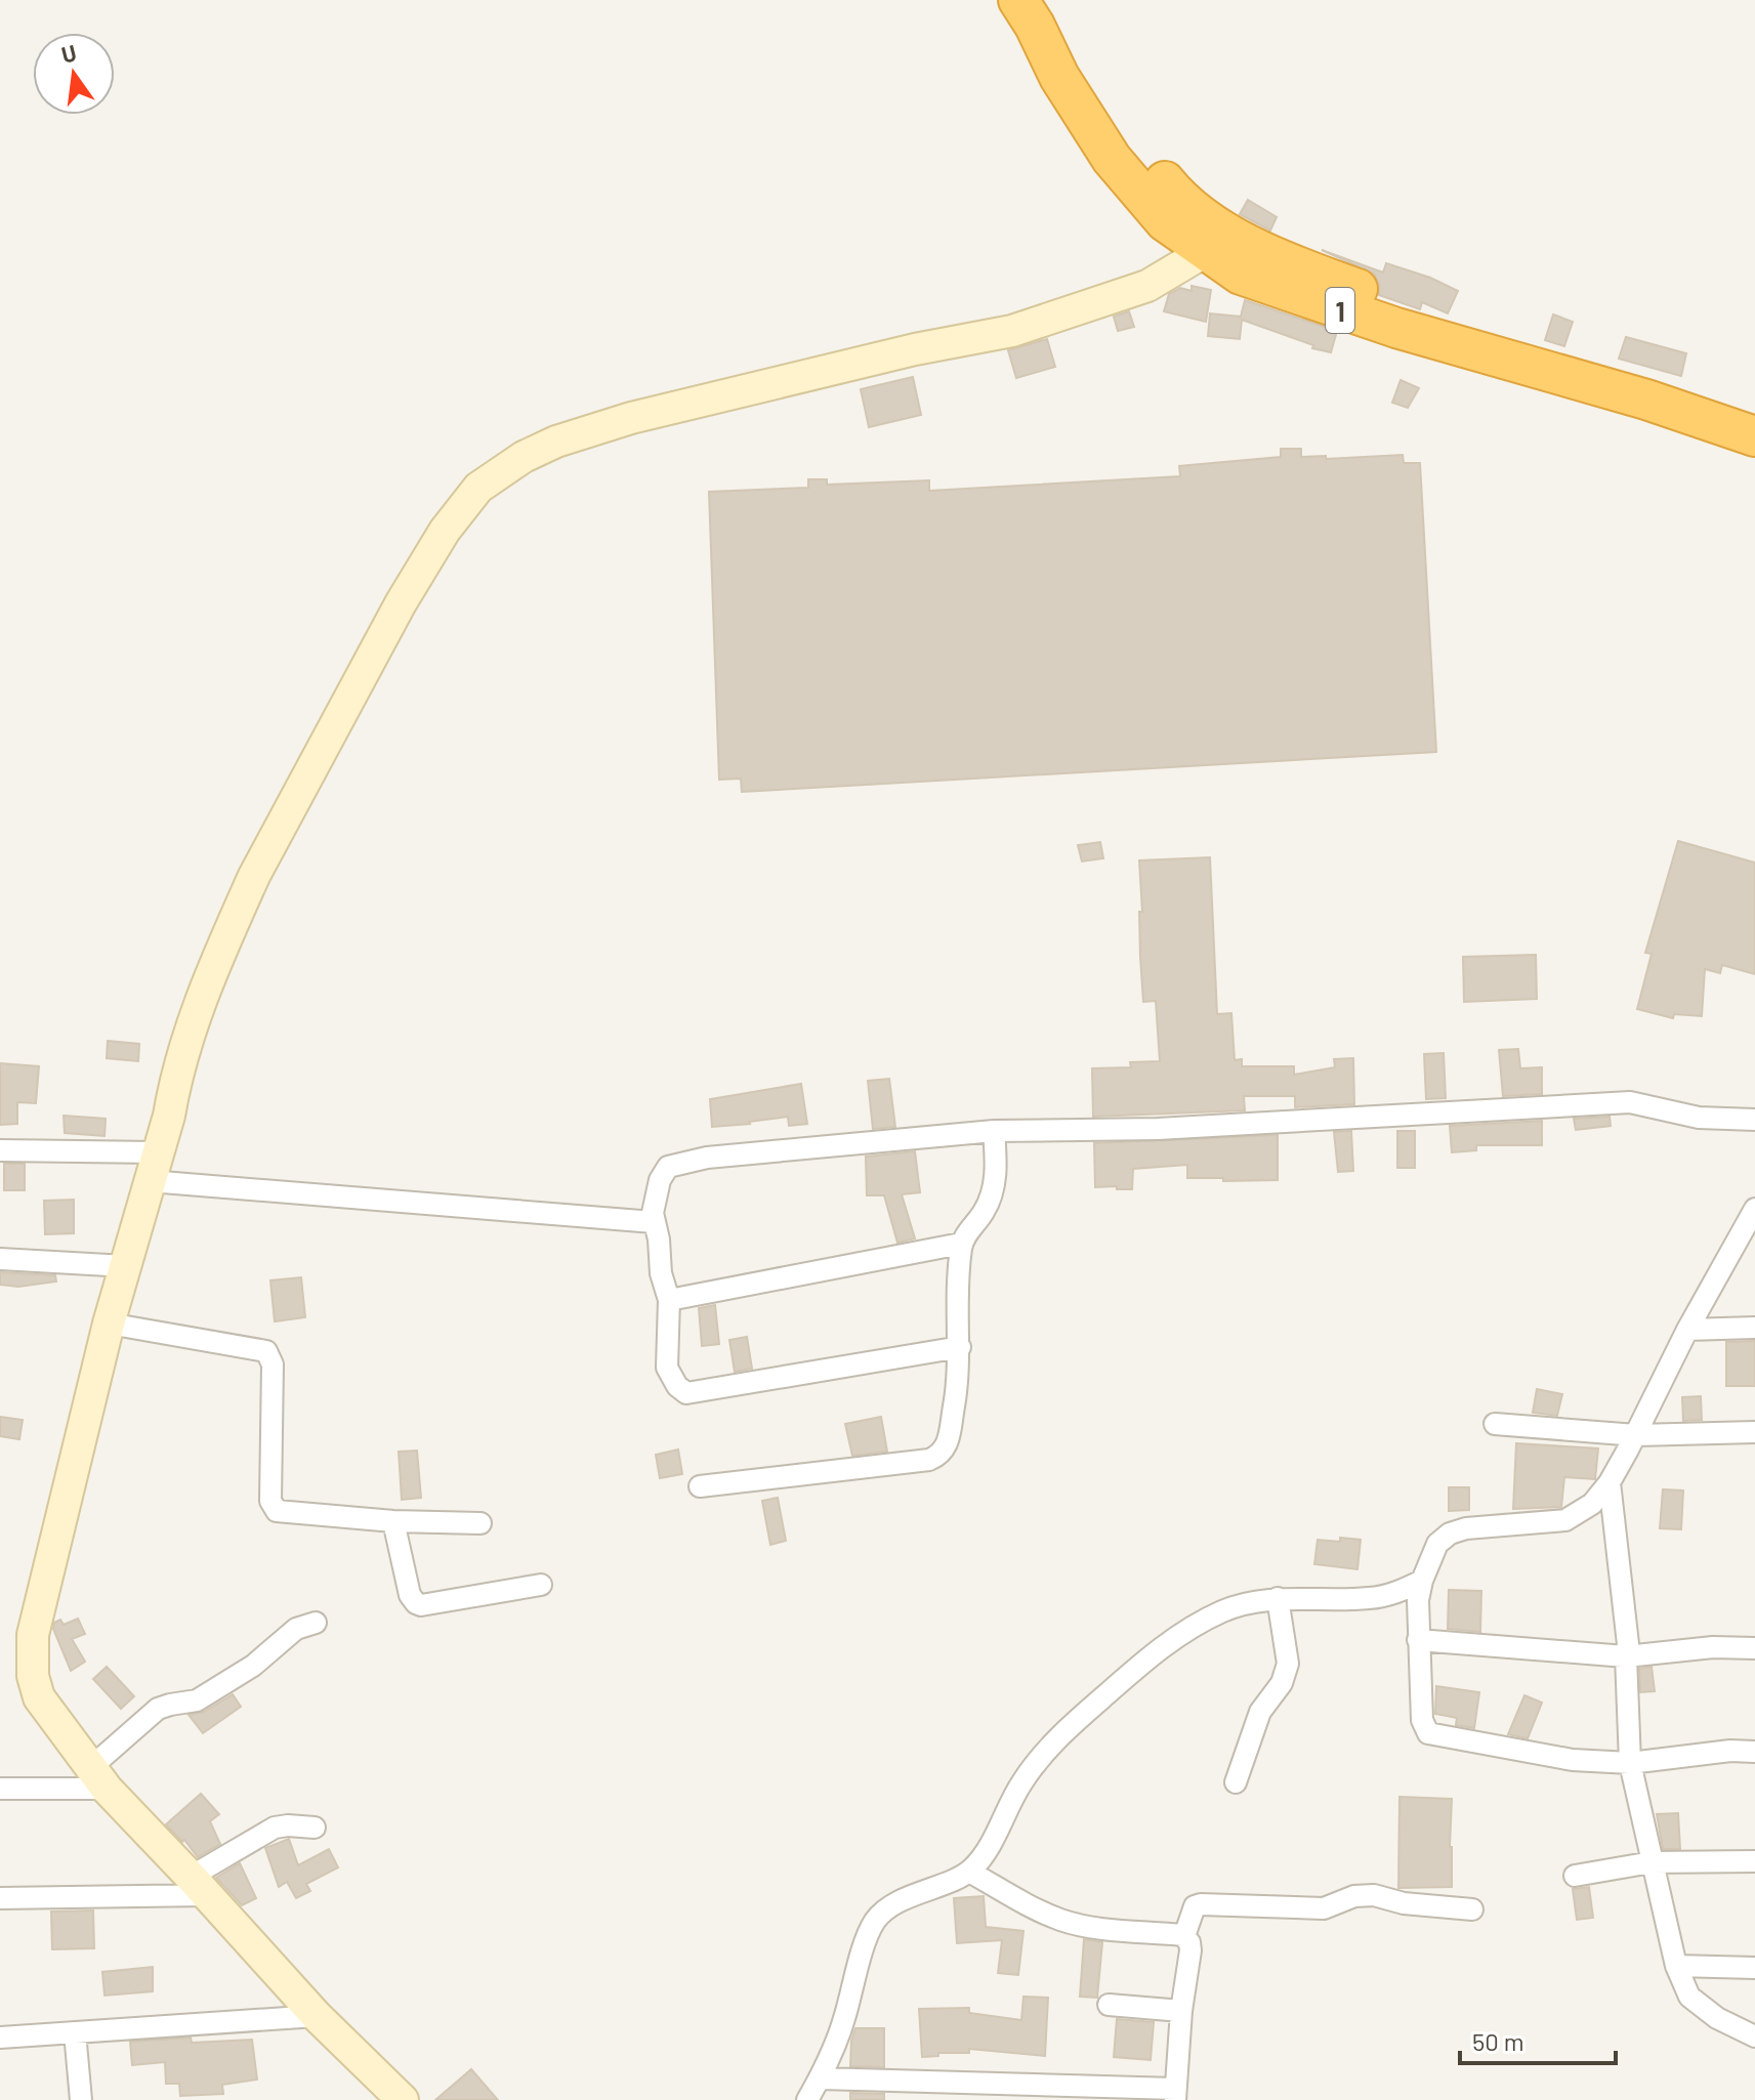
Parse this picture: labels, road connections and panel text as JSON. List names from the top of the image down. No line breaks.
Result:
{"streets":{"highway":["1"]},"scale_bar":"50 m","north":"top"}
